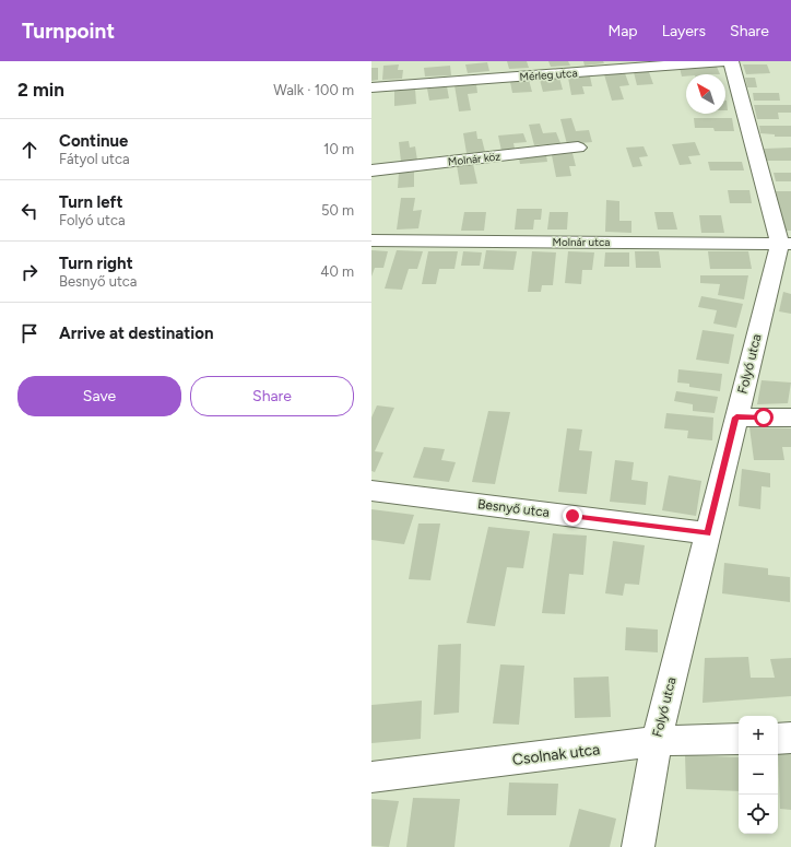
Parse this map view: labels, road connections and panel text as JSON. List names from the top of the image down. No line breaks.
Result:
{"streets":{"street":["Mérleg utca","Molnár köz","Molnár utca","Folyó utca","Besnyő utca","Csolnak utca"]},"crossings":[["Molnár utca","Folyó utca"],["Folyó utca","Besnyő utca"],["Folyó utca","Csolnak utca"]],"north":"top left","page":{"header":"Turnpoint","nav":["Map","Layers","Share"],"heading":["2 min","Walk · 100 m"],"list":[["Continue","Fátyol utca","10 m"],["Turn left","Folyó utca","50 m"],["Turn right","Besnyő utca","40 m"],"Arrive at destination"],"buttons":["Save","Share"],"map_buttons":["+","−"]}}
